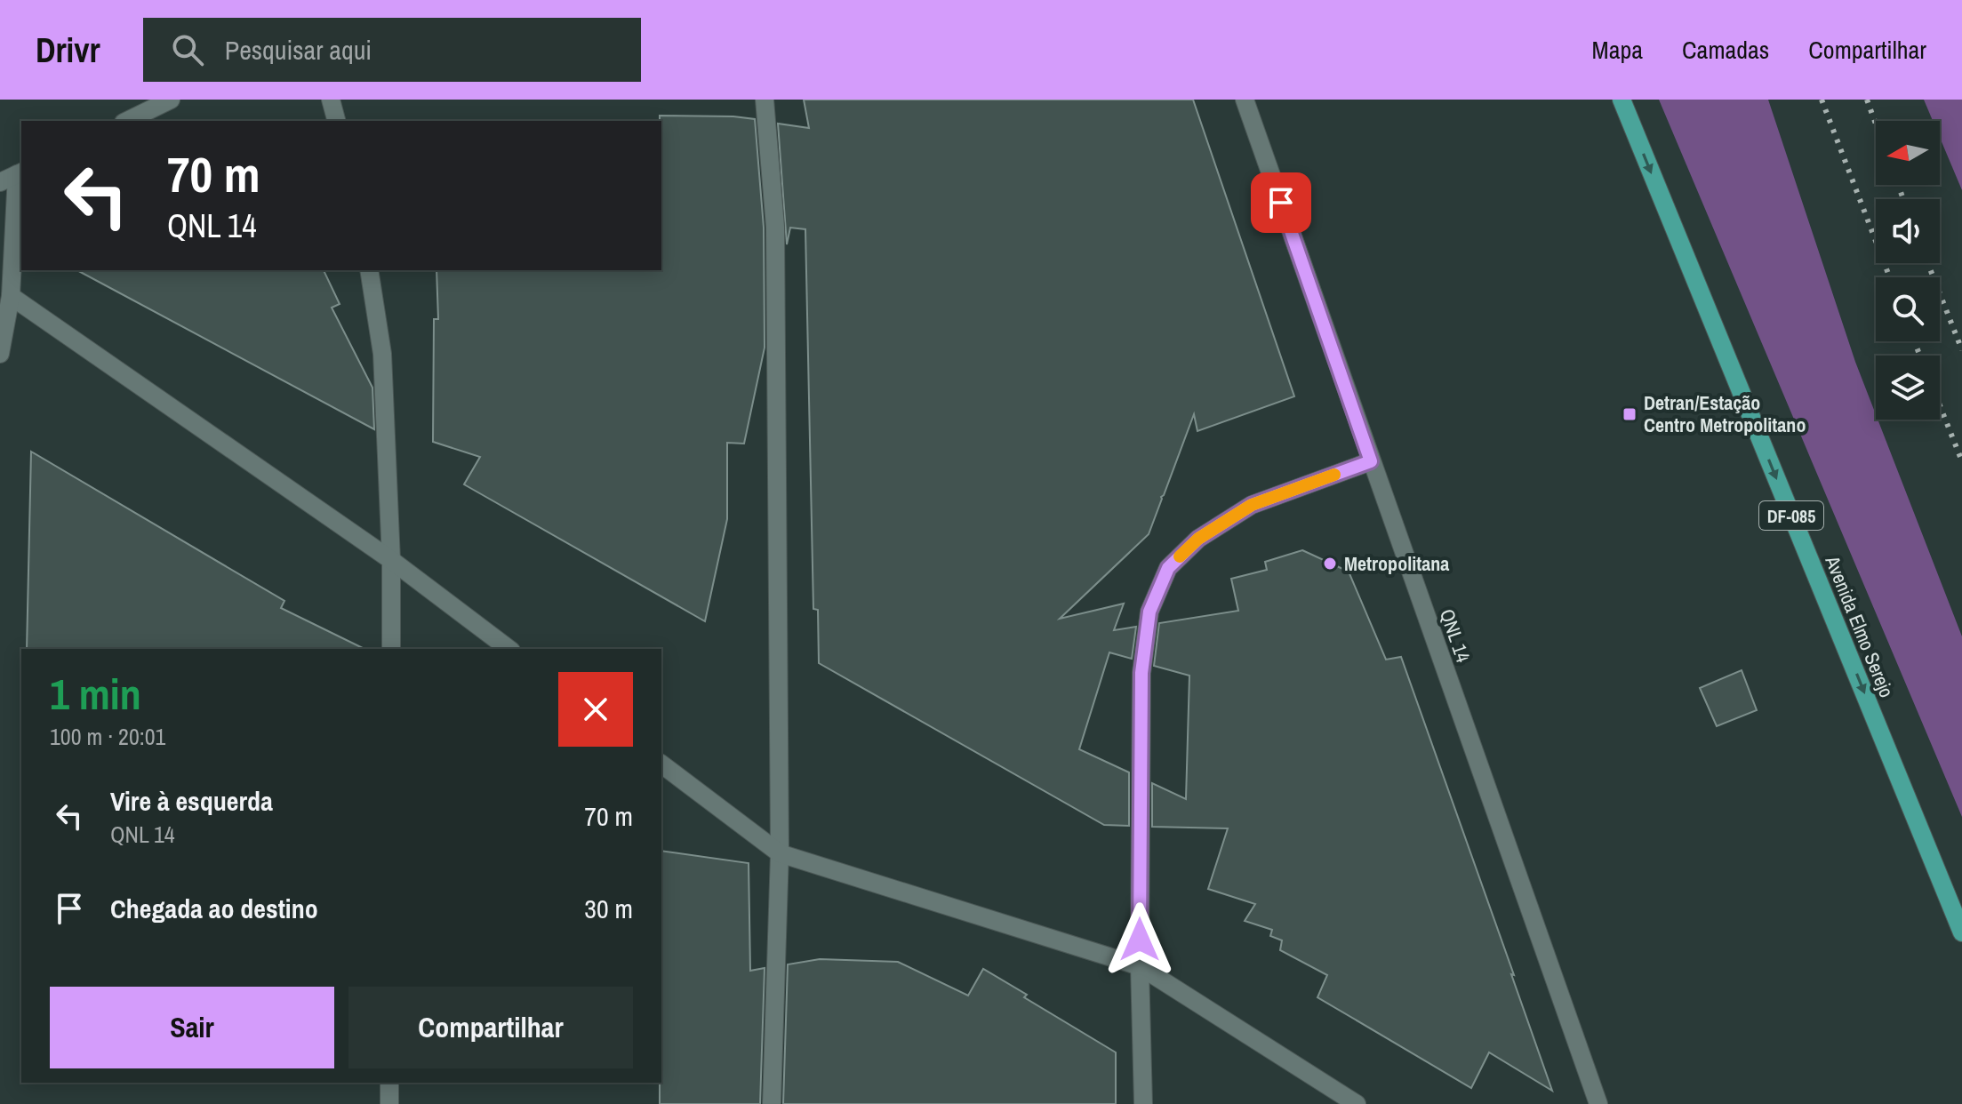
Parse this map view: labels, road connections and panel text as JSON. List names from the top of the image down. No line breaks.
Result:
{"streets":{"main road":["DF-085","Avenida Elmo Serejo"],"street":["QNL 14"]},"one_way":["Avenida Elmo Serejo"],"places":{"transit":["Detran/Estação Centro Metropolitano"],"other":["Metropolitana"]},"north":"left","page":{"header":"Drivr","search":"Pesquisar aqui","nav":["Mapa","Camadas","Compartilhar"],"turn":["70 m","QNL 14"],"heading":["1 min","100 m · 20:01"],"list":[{"name":"Vire à esquerda","note":"QNL 14","value":"70 m"},{"name":"Chegada ao destino","value":"30 m"}],"buttons":["Sair","Compartilhar"]}}
